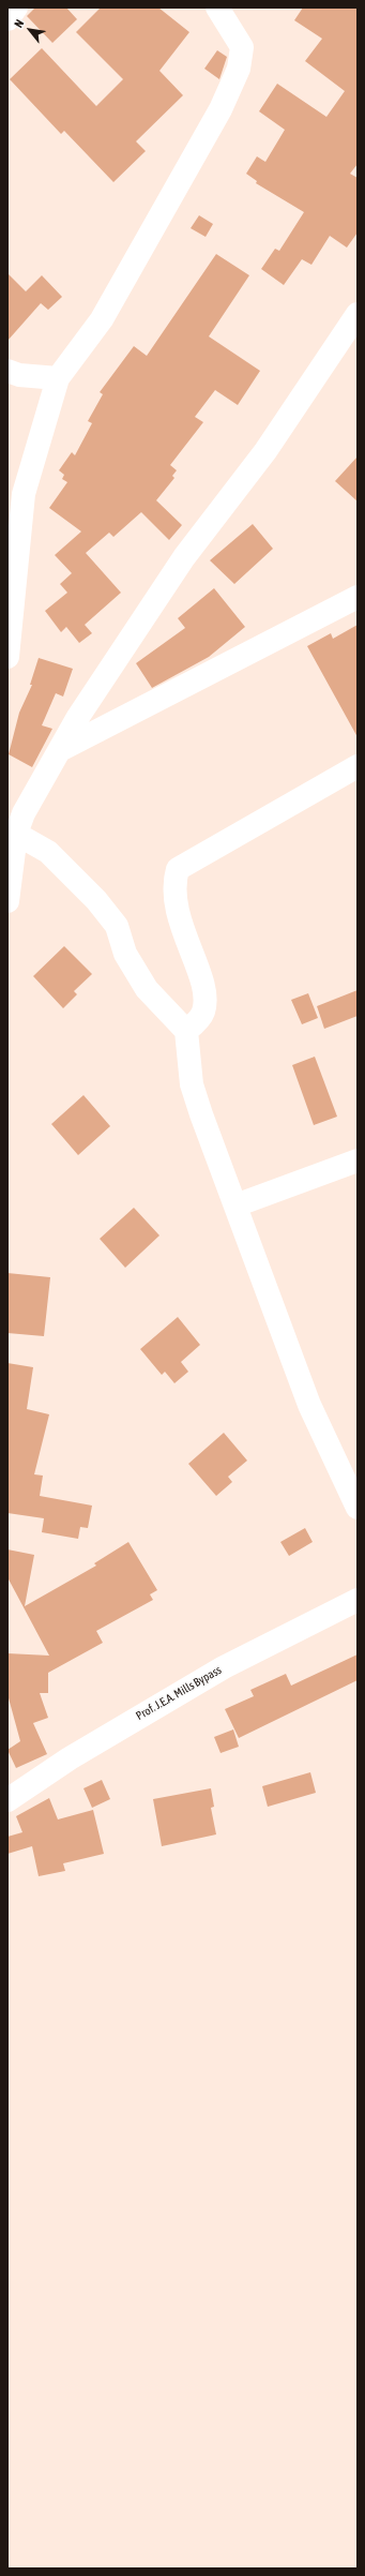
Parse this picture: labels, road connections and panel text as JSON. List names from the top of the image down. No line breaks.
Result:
{"streets":{"street":["Prof. J.E.A. Mills Bypass"]},"north":"top left"}
